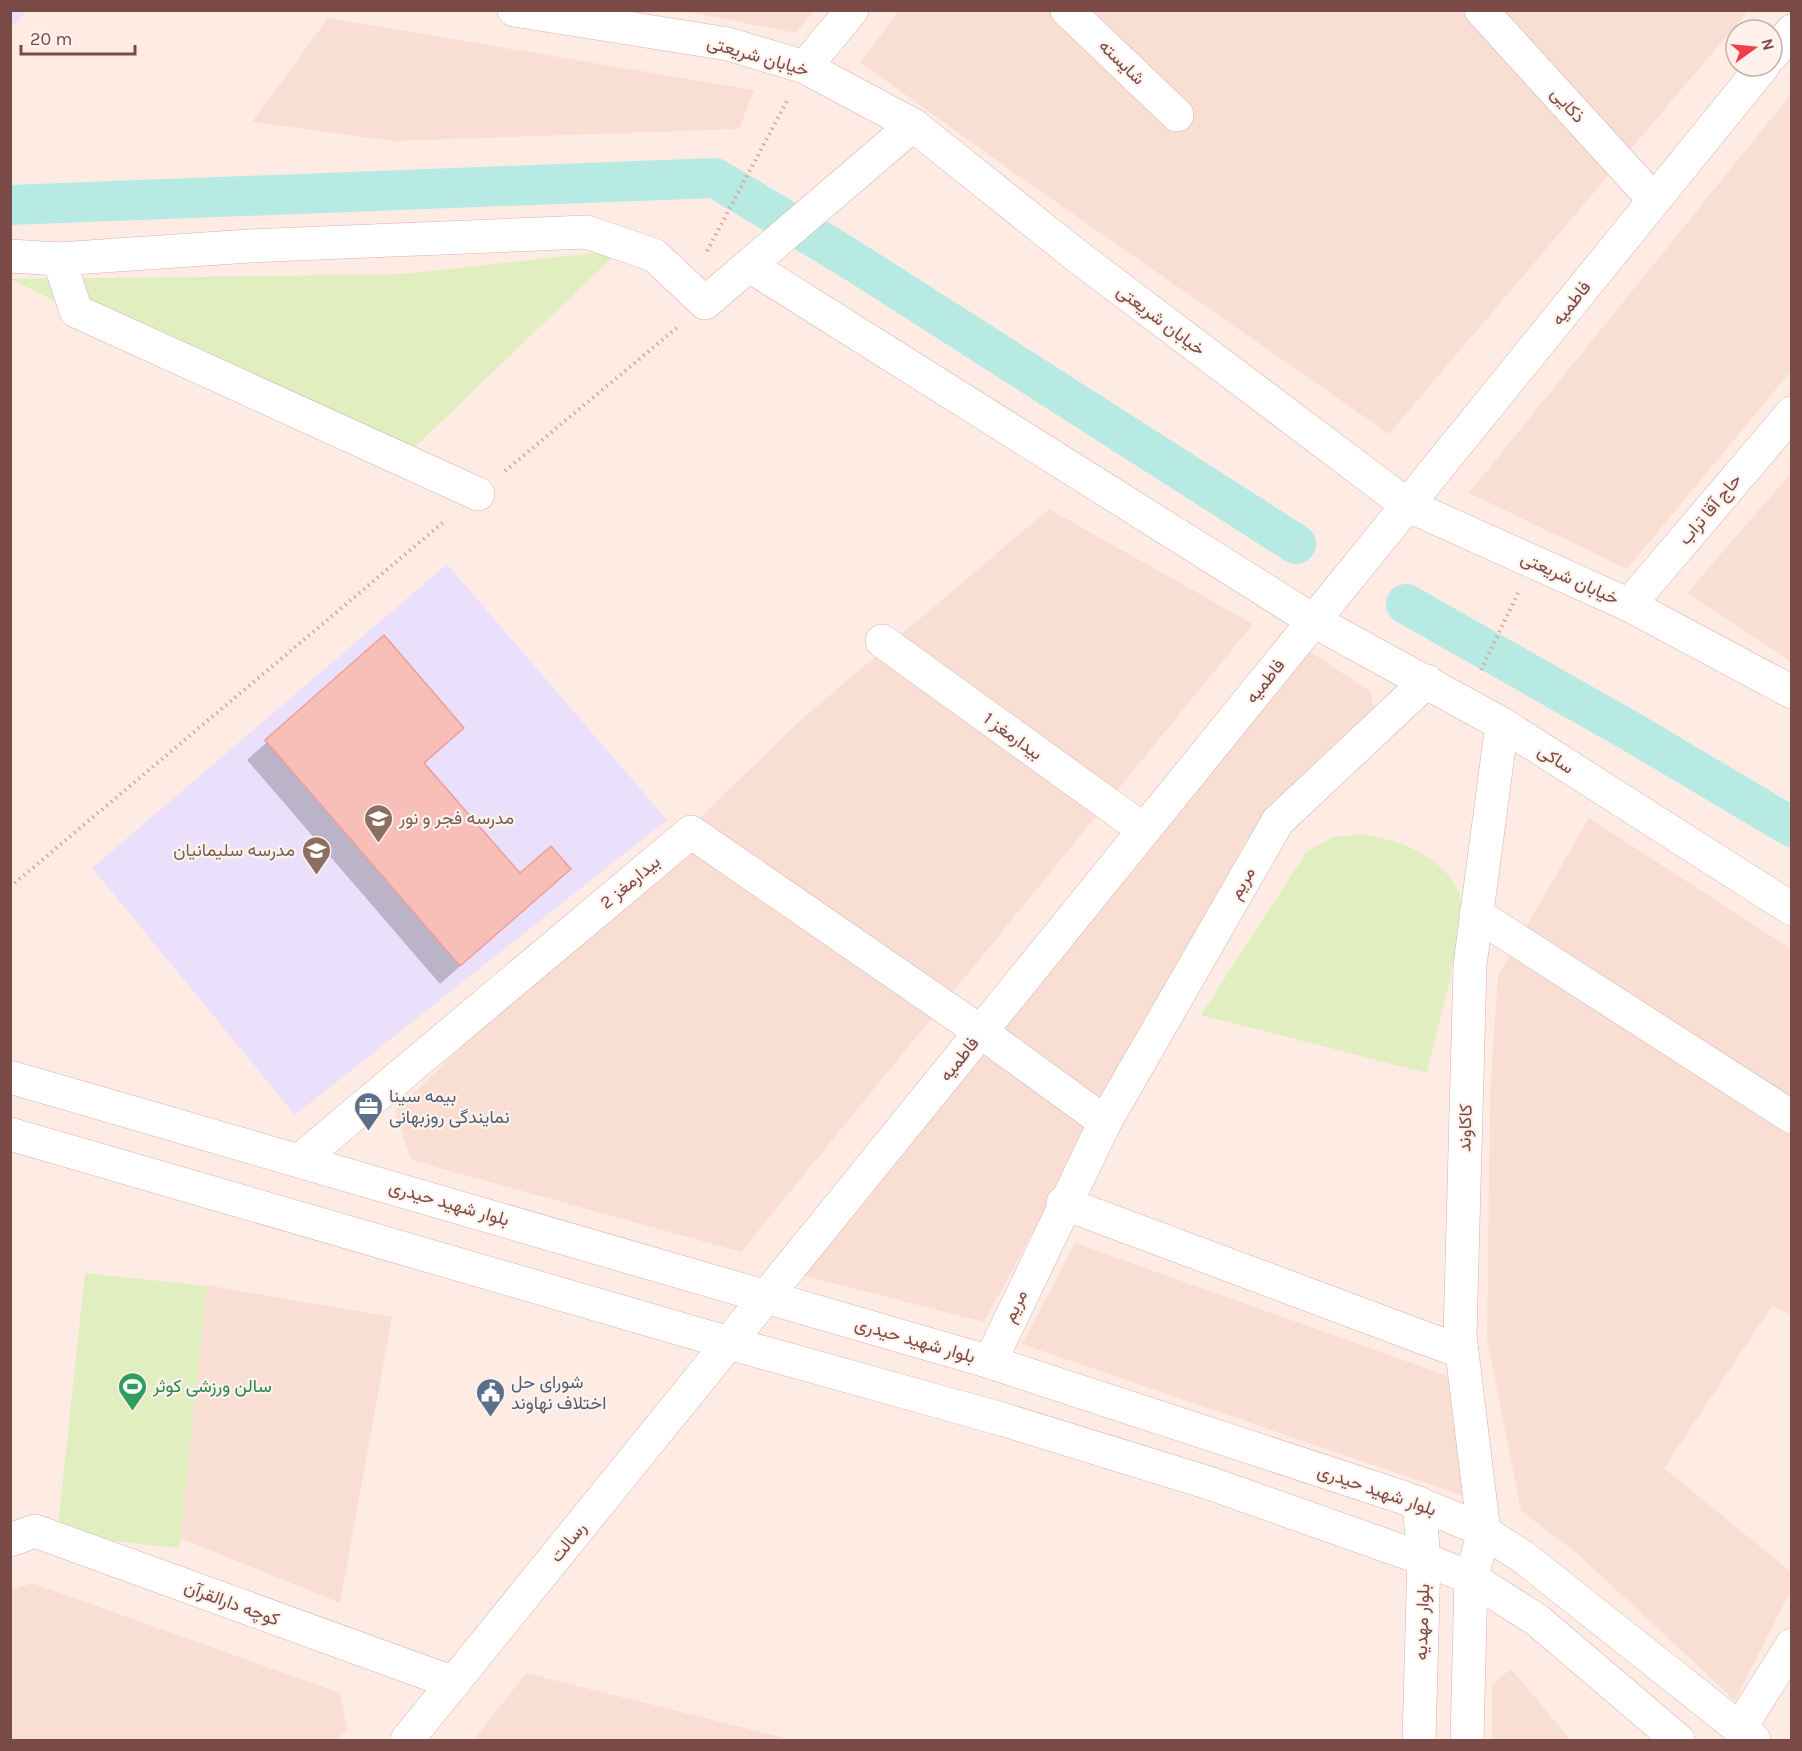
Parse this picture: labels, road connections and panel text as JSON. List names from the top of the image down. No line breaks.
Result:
{"streets":{"street":["خیابان شریعتی","شایسته","ذکایی","فاطمیه","حاج آقا تراب","بیدارمغز 1","ساکی","بیدارمغز 2","مریم","کاکاوند","بلوار شهید حیدری","رسالت","کوچه دارالقرآن","بلوار مهدیه"]},"crossings":[["خیابان شریعتی","فاطمیه"],["خیابان شریعتی","حاج آقا تراب"],["ذکایی","فاطمیه"],["فاطمیه","بیدارمغز 1"],["فاطمیه","ساکی"],["فاطمیه","بیدارمغز 2"],["فاطمیه","بلوار شهید حیدری"],["فاطمیه","رسالت"],["ساکی","مریم"],["ساکی","کاکاوند"],["بیدارمغز 2","بلوار شهید حیدری"],["مریم","بلوار شهید حیدری"],["کاکاوند","بلوار شهید حیدری"],["بلوار شهید حیدری","بلوار مهدیه"],["رسالت","کوچه دارالقرآن"]],"places":{"school or university":["مدرسه فجر و نور","مدرسه سلیمانیان"],"office":["بیمه سینا نمایندگی روزبهانی"],"sports":["سالن ورزشی کوثر"],"public building":["شورای حل اختلاف نهاوند"]},"scale_bar":"20 m","north":"right"}
